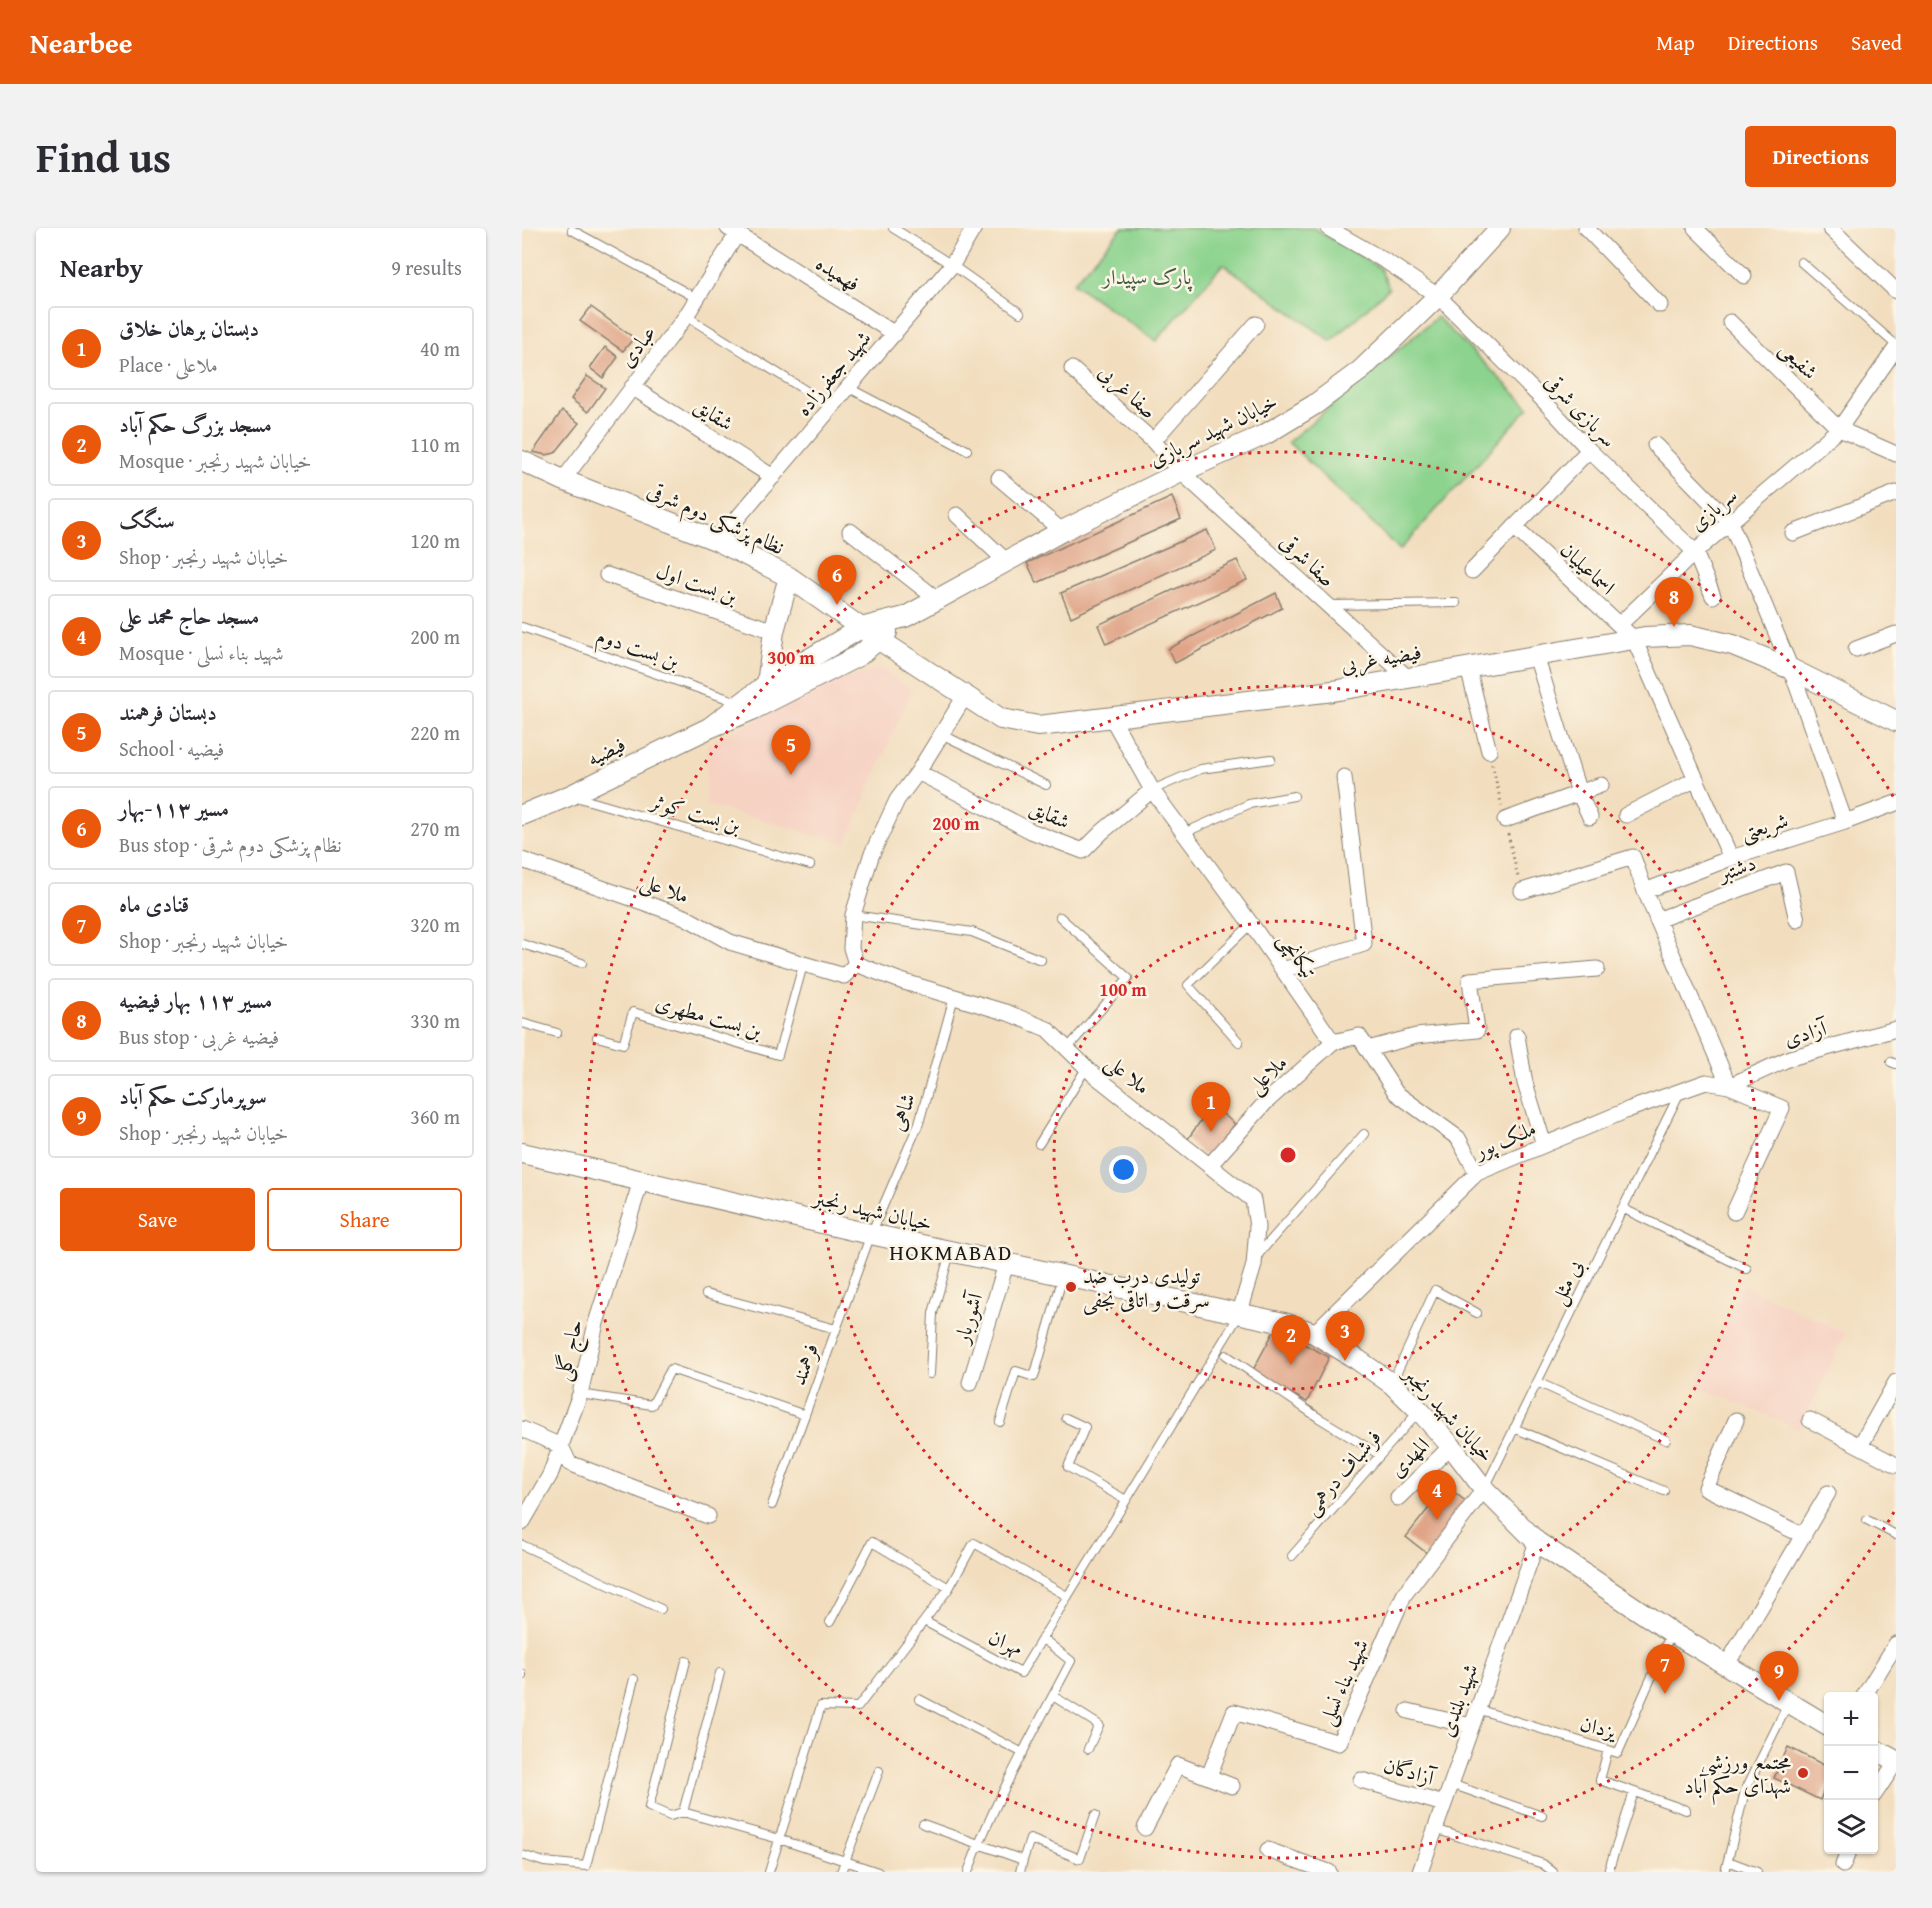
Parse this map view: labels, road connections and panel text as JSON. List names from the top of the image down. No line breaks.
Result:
{"streets":{"street":["فهمیده","عبادی","شفیعی","شهید جعفرزاده","صفا غربی","سربازی شرقی","شقایق","خیابان شهید سربازی","سربازی","نظام پزشکی دوم شرقی","صفا شرقی","اسماعیلیان","بن بست اول","فیضیه غربی","فیضیه","شریعتی","دشتبر","ملا علی","تیکانچی","آزادی","ملاعلی","ملک پور","خیابان شهید رنجبر","آشوربار","حاج گلی","المهدی","شهید بناء نسلی","شهید بلندی","آزادگان"],"lane":["بن بست دوم","بن بست کوثر","بن بست مطهری","شاهی","بی مثل","فرهمند","فرشباف درهمی","مهران","یزدان"]},"crossings":[["فهمیده","عبادی"],["فهمیده","شهید جعفرزاده"],["عبادی","شقایق"],["عبادی","نظام پزشکی دوم شرقی"],["شفیعی","سربازی"],["شهید جعفرزاده","شقایق"],["شهید جعفرزاده","نظام پزشکی دوم شرقی"],["صفا غربی","خیابان شهید سربازی"],["صفا غربی","صفا شرقی"],["سربازی شرقی","خیابان شهید سربازی"],["سربازی شرقی","سربازی"],["شقایق","تیکانچی"],["خیابان شهید سربازی","صفا شرقی"],["خیابان شهید سربازی","فیضیه"],["سربازی","اسماعیلیان"],["نظام پزشکی دوم شرقی","فیضیه غربی"],["نظام پزشکی دوم شرقی","فیضیه"],["صفا شرقی","فیضیه غربی"],["اسماعیلیان","فیضیه غربی"],["بن بست دوم","فیضیه"],["فیضیه غربی","فیضیه"],["فیضیه غربی","تیکانچی"],["فیضیه","بن بست کوثر"],["ملا علی","بن بست مطهری"],["ملا علی","ملاعلی"],["ملا علی","شاهی"],["ملا علی","خیابان شهید رنجبر"],["ملا علی","مهران"],["تیکانچی","ملاعلی"],["آزادی","ملک پور"],["شاهی","خیابان شهید رنجبر"],["شاهی","فرهمند"],["ملک پور","خیابان شهید رنجبر"],["ملک پور","بی مثل"],["خیابان شهید رنجبر","بی مثل"],["خیابان شهید رنجبر","آشوربار"],["خیابان شهید رنجبر","حاج گلی"],["خیابان شهید رنجبر","فرهمند"],["خیابان شهید رنجبر","المهدی"],["خیابان شهید رنجبر","فرشباف درهمی"],["خیابان شهید رنجبر","مهران"],["خیابان شهید رنجبر","شهید بناء نسلی"],["خیابان شهید رنجبر","شهید بلندی"],["خیابان شهید رنجبر","یزدان"],["بی مثل","شهید بناء نسلی"],["شهید بلندی","یزدان"],["شهید بلندی","آزادگان"]],"districts":["HOKMABAD"],"parks":["پارک سپیدار"],"places":["تولیدی درب ضد سرقت و اتاقی نجفی","مجتمع ورزشی شهدای حکم آباد"],"page":{"header":"Nearbee","nav":["Map","Directions","Saved"],"title":"Find us","buttons":["Directions",["Save","Share"]],"heading":["Nearby","9 results"],"list":[{"mark":"1","name":"دبستان برهان خلاق","note":"Place · ملاعلی","value":"40 m"},{"mark":"2","name":"مسجد بزرگ حکم آباد","note":"Mosque · خیابان شهید رنجبر","value":"110 m"},{"mark":"3","name":"سنگک","note":"Shop · خیابان شهید رنجبر","value":"120 m"},{"mark":"4","name":"مسجد حاج محمد علی","note":"Mosque · شهید بناء نسلی","value":"200 m"},{"mark":"5","name":"دبستان فرهمند","note":"School · فیضیه","value":"220 m"},{"mark":"6","name":"مسیر ۱۱۳-بهار","note":"Bus stop · نظام پزشکی دوم شرقی","value":"270 m"},{"mark":"7","name":"قنادی ماه","note":"Shop · خیابان شهید رنجبر","value":"320 m"},{"mark":"8","name":"مسیر ۱۱۳ بهار فیضیه","note":"Bus stop · فیضیه غربی","value":"330 m"},{"mark":"9","name":"سوپرمارکت حکم آباد","note":"Shop · خیابان شهید رنجبر","value":"360 m"}],"pins":["6","8","5","1","3","2","4","7","9"],"map_buttons":["+","−"]},"rings":["300 m","200 m","100 m"]}
